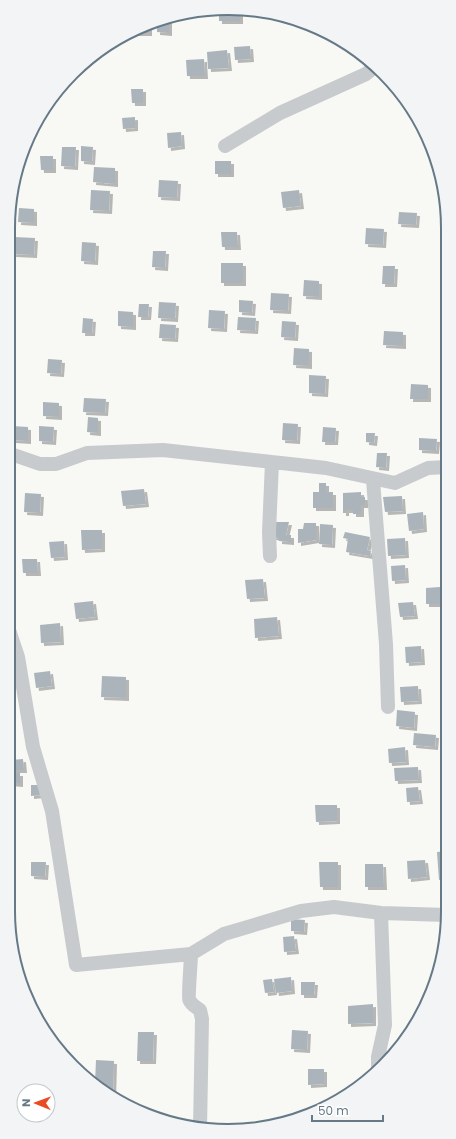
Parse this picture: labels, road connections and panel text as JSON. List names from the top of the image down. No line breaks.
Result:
{"scale_bar":"50 m","north":"left"}
